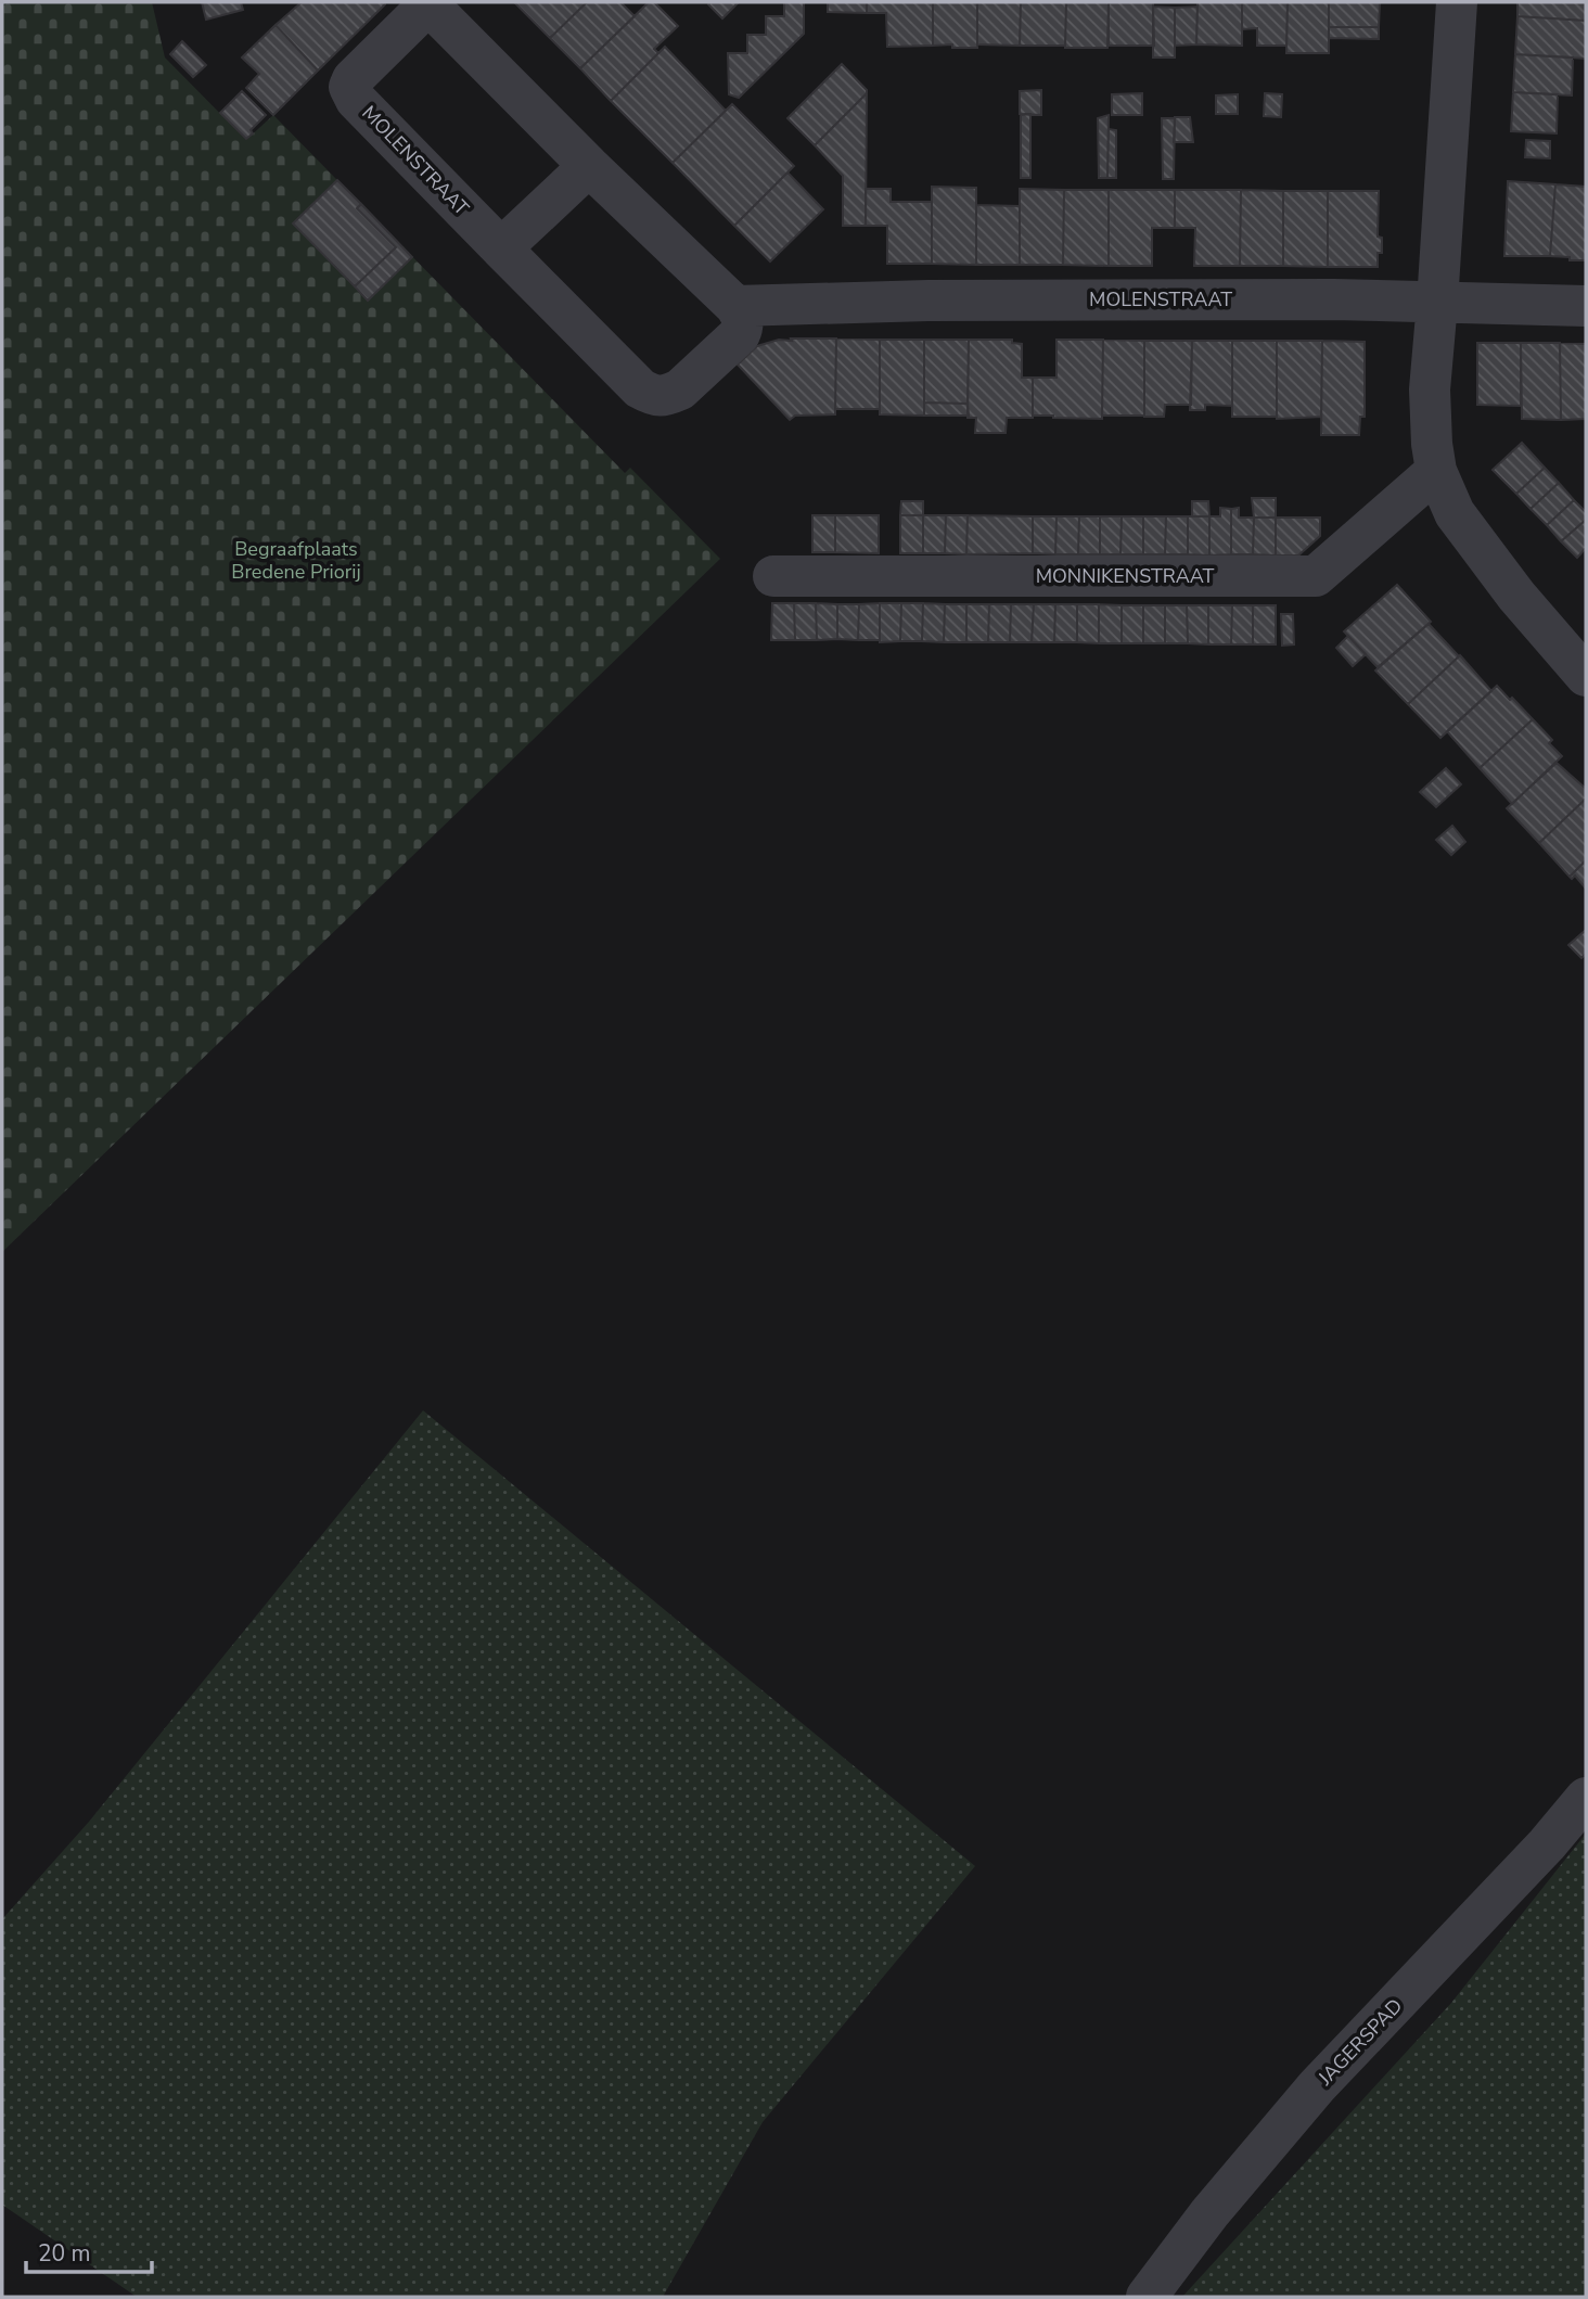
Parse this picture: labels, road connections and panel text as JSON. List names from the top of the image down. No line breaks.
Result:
{"streets":{"street":["MOLENSTRAAT","MONNIKENSTRAAT","JAGERSPAD"]},"parks":["Begraafplaats Bredene Priorij"],"scale_bar":"20 m"}
